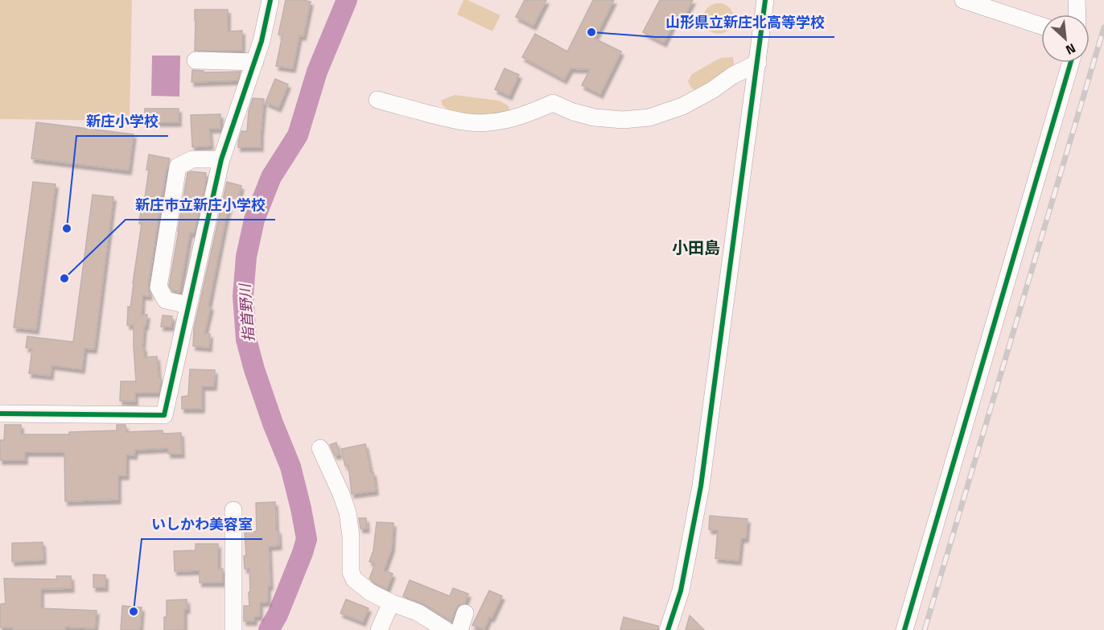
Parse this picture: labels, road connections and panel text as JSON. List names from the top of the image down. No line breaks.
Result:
{"districts":["小田島"],"water":["指首野川"],"places":["山形県立新庄北高等学校","新庄小学校","新庄市立新庄小学校","いしかわ美容室"],"north":"bottom right"}
